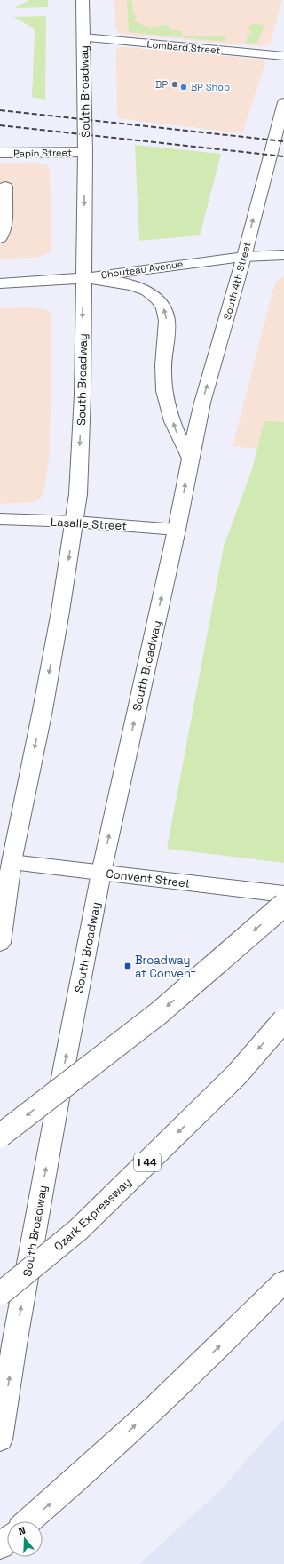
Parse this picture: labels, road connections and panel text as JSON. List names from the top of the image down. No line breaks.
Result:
{"streets":{"main road":["Lombard Street","South Broadway","Papin Street","Chouteau Avenue","South 4th Street","Lasalle Street","Convent Street","I 44","Ozark Expressway"]},"crossings":[["Lombard Street","South Broadway"],["South Broadway","Papin Street"],["South Broadway","Chouteau Avenue"],["South Broadway","South 4th Street"],["South Broadway","Lasalle Street"],["South Broadway","Convent Street"],["Chouteau Avenue","South 4th Street"]],"one_way":["South 4th Street"],"places":{"other":["BP","BP Shop"],"transit":["Broadway at Convent"]},"north":"top"}
